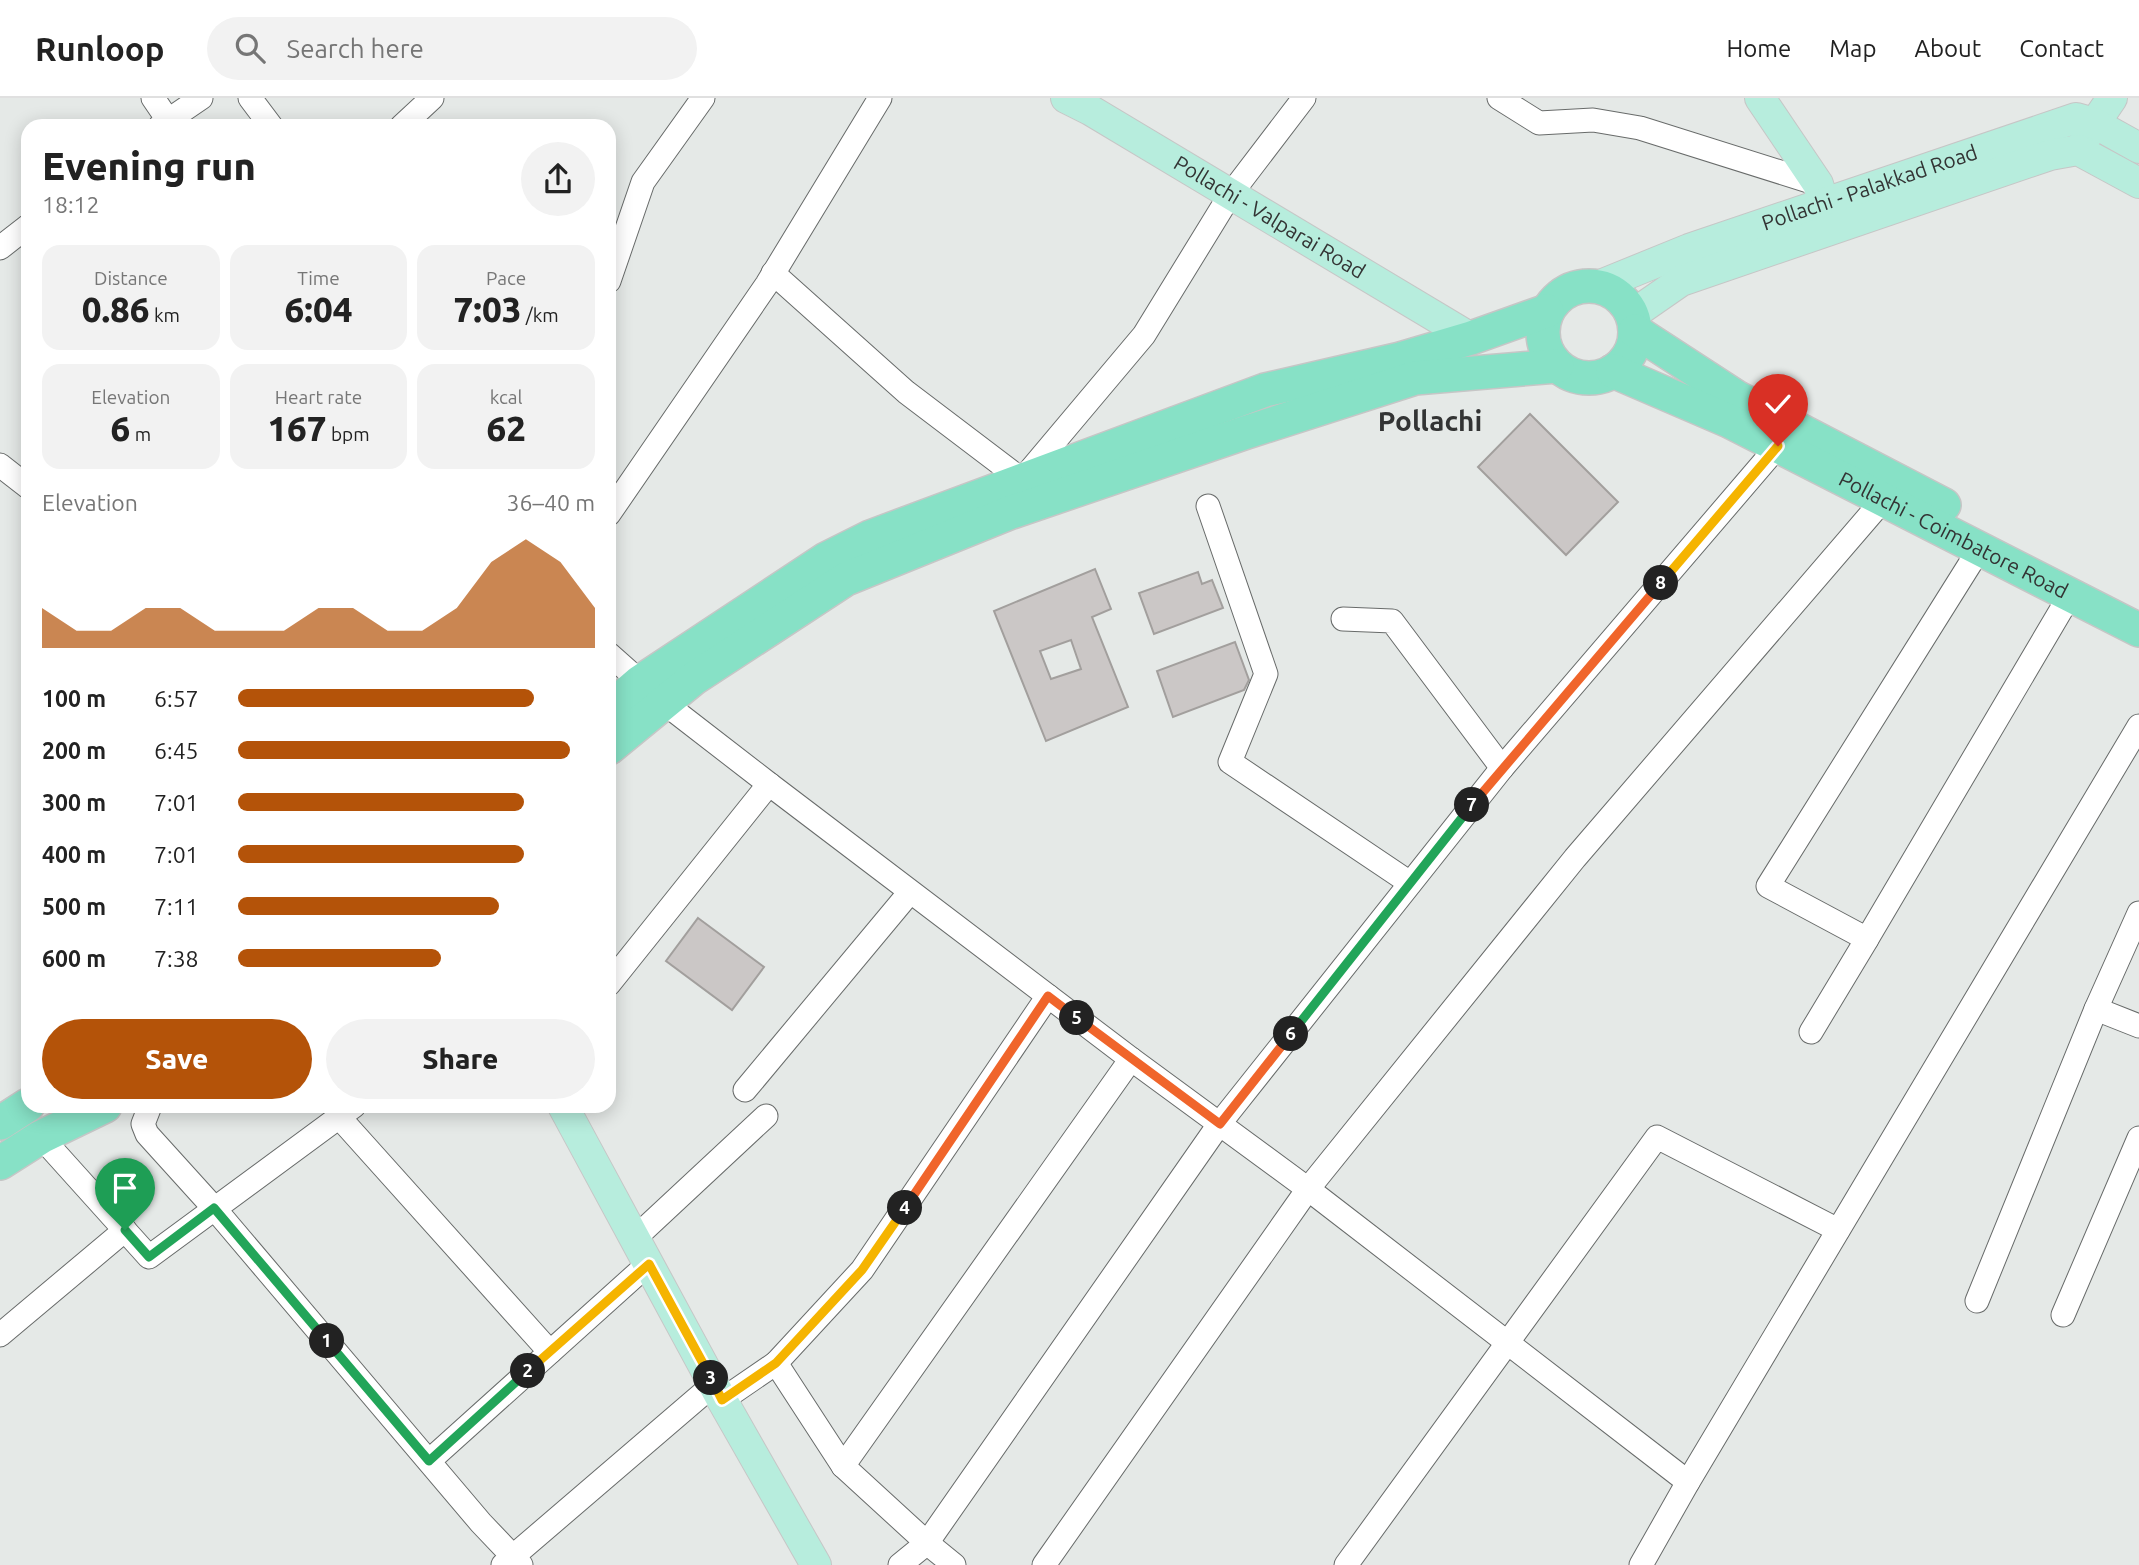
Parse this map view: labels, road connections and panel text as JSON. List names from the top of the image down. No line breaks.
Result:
{"streets":{"highway":["Pollachi - Coimbatore Road"],"main road":["Pollachi - Palakkad Road","Pollachi - Valparai Road"]},"crossings":[["Pollachi - Palakkad Road","Pollachi - Coimbatore Road"]],"districts":["Pollachi"],"page":{"header":"Runloop","search":"Search here","nav":["Home","Map","About","Contact"],"heading":["Evening run","18:12"],"stats":[["Distance","0.86 km"],["Time","6:04"],["Pace","7:03 /km"],["Elevation","6 m"],["Heart rate","167 bpm"],["kcal","62"]],"chart":["Elevation","36–40 m"],"pins":["8","7","5","6","4","1","2","3"],"list":[{"name":"100 m","note":"6:57"},{"name":"200 m","note":"6:45"},{"name":"300 m","note":"7:01"},{"name":"400 m","note":"7:01"},{"name":"500 m","note":"7:11"},{"name":"600 m","note":"7:38"}],"buttons":["Save","Share"]}}
